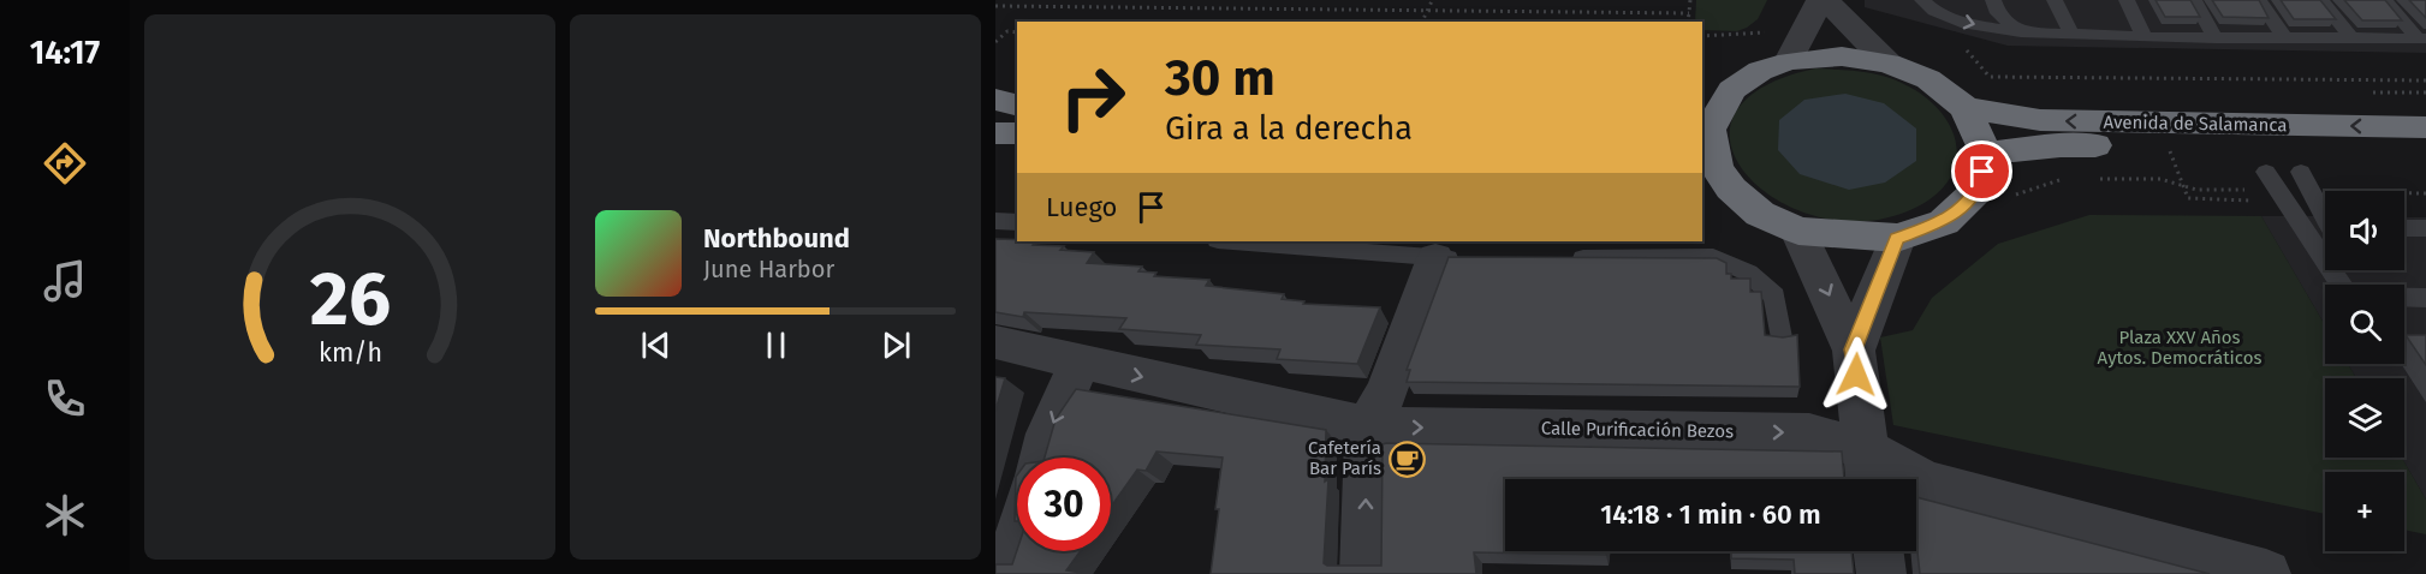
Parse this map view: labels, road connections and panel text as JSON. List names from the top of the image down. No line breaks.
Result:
{"streets":{"highway":["Avenida de Salamanca"],"street":["Calle Purificación Bezos"]},"one_way":["Calle Purificación Bezos"],"parks":["Plaza XXV Años Aytos. Democráticos"],"places":{"cafe":["Cafetería Bar París"]},"page":{"tabs":"14:17","turn":["30 m","Gira a la derecha"],"then":"Luego","map_buttons":"+","song":["Northbound","June Harbor"],"limit":"30","trip":"14:18 · 1 min · 60 m","gauge":["26","km/h"]}}
